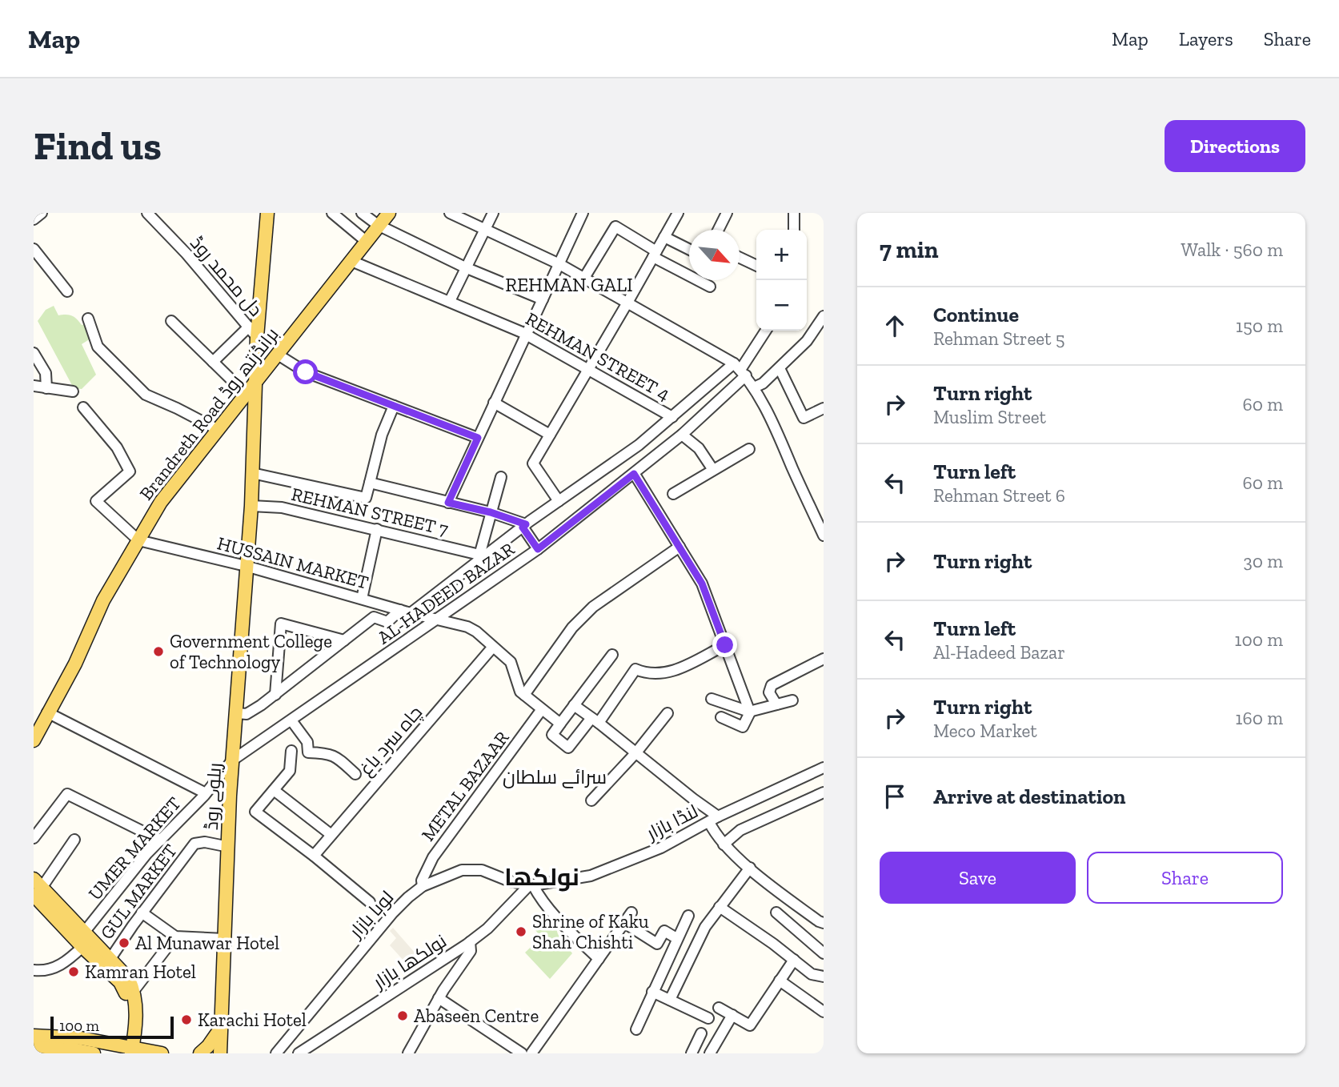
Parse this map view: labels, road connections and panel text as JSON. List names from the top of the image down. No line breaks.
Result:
{"streets":{"main road":["Brandreth Road برانڈرتھ روڈ","ریلوے روڈ"],"street":["دل محمد روڈ","REHMAN STREET 4","REHMAN STREET 7","HUSSAIN MARKET","AL-HADEED BAZAR","چاہ سرد باغ","METAL BAZAAR","لنڈا بازار","UMER MARKET","GUL MARKET","لوہا بازار","نولکھا بازار"]},"crossings":[["دل محمد روڈ","ریلوے روڈ"],["REHMAN STREET 4","Brandreth Road برانڈرتھ روڈ"],["Brandreth Road برانڈرتھ روڈ","HUSSAIN MARKET"],["Brandreth Road برانڈرتھ روڈ","ریلوے روڈ"],["REHMAN STREET 7","ریلوے روڈ"],["HUSSAIN MARKET","AL-HADEED BAZAR"],["HUSSAIN MARKET","چاہ سرد باغ"],["HUSSAIN MARKET","ریلوے روڈ"],["AL-HADEED BAZAR","ریلوے روڈ"],["AL-HADEED BAZAR","UMER MARKET"],["METAL BAZAAR","لوہا بازار"],["ریلوے روڈ","UMER MARKET"],["ریلوے روڈ","GUL MARKET"],["لنڈا بازار","لوہا بازار"],["لنڈا بازار","نولکھا بازار"],["لوہا بازار","نولکھا بازار"]],"districts":["REHMAN GALI","سرائے سلطان","نولکھا"],"places":["Government College of Technology","Shrine of Kaku Shah Chishti","Al Munawar Hotel","Kamran Hotel","Abaseen Centre","Karachi Hotel"],"scale_bar":"100 m","north":"bottom right","page":{"header":"Map","nav":["Map","Layers","Share"],"buttons":["Directions",["Save","Share"]],"title":"Find us","heading":["7 min","Walk · 560 m"],"map_buttons":["+","−"],"list":[["Continue","Rehman Street 5","150 m"],["Turn right","Muslim Street","60 m"],["Turn left","Rehman Street 6","60 m"],["Turn right","30 m"],["Turn left","Al-Hadeed Bazar","100 m"],["Turn right","Meco Market","160 m"],"Arrive at destination"],"scale":"100 m"}}
